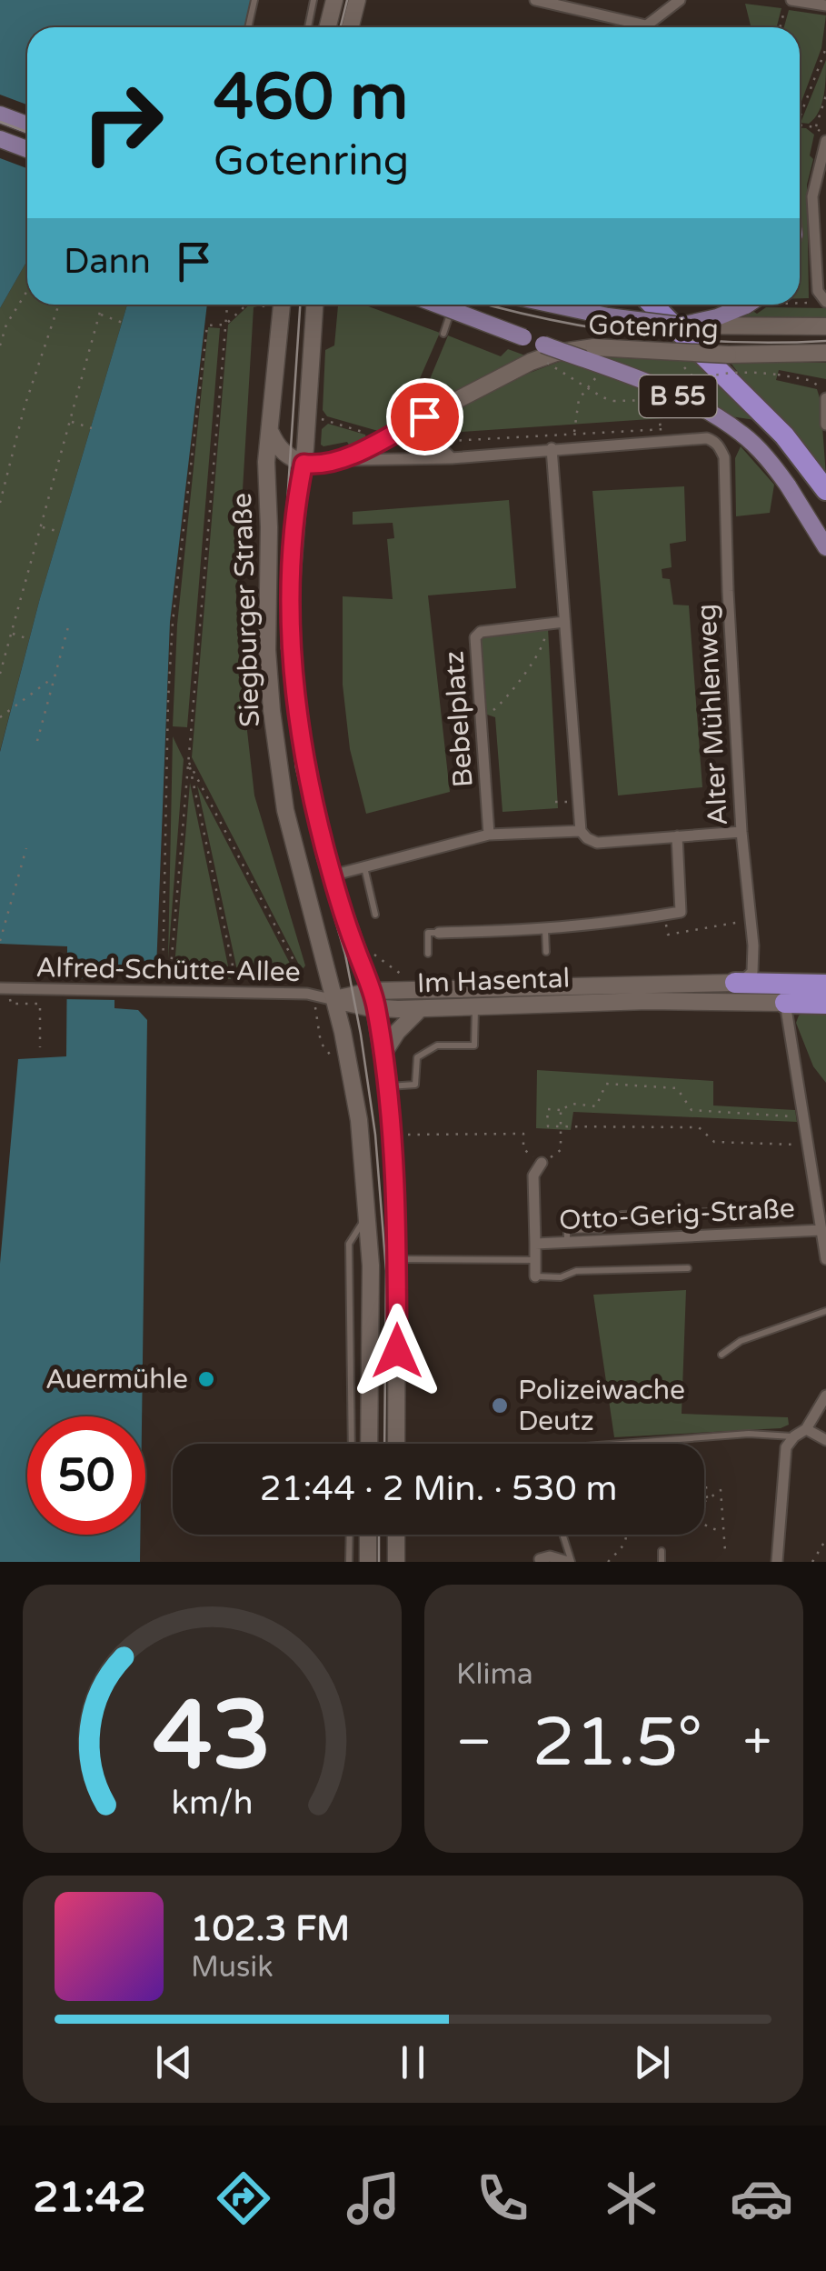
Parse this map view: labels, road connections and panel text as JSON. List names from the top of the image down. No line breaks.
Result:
{"streets":{"highway":["B 55"],"main road":["Gotenring","Siegburger Straße","Im Hasental"],"street":["Alter Mühlenweg","Bebelplatz","Alfred-Schütte-Allee","Otto-Gerig-Straße"]},"crossings":[["Gotenring","Siegburger Straße"],["Siegburger Straße","Alfred-Schütte-Allee"],["Siegburger Straße","Im Hasental"],["Alter Mühlenweg","Im Hasental"],["Alfred-Schütte-Allee","Im Hasental"]],"places":["Auermühle","Polizeiwache Deutz"],"page":{"turn":["460 m","Gotenring"],"then":"Dann","limit":"50","trip":"21:44 · 2 Min. · 530 m","tile":"Klima","heat":["−","21.5°","+"],"song":["102.3 FM","Musik"],"tabs":"21:42","gauge":["43","km/h"]}}
